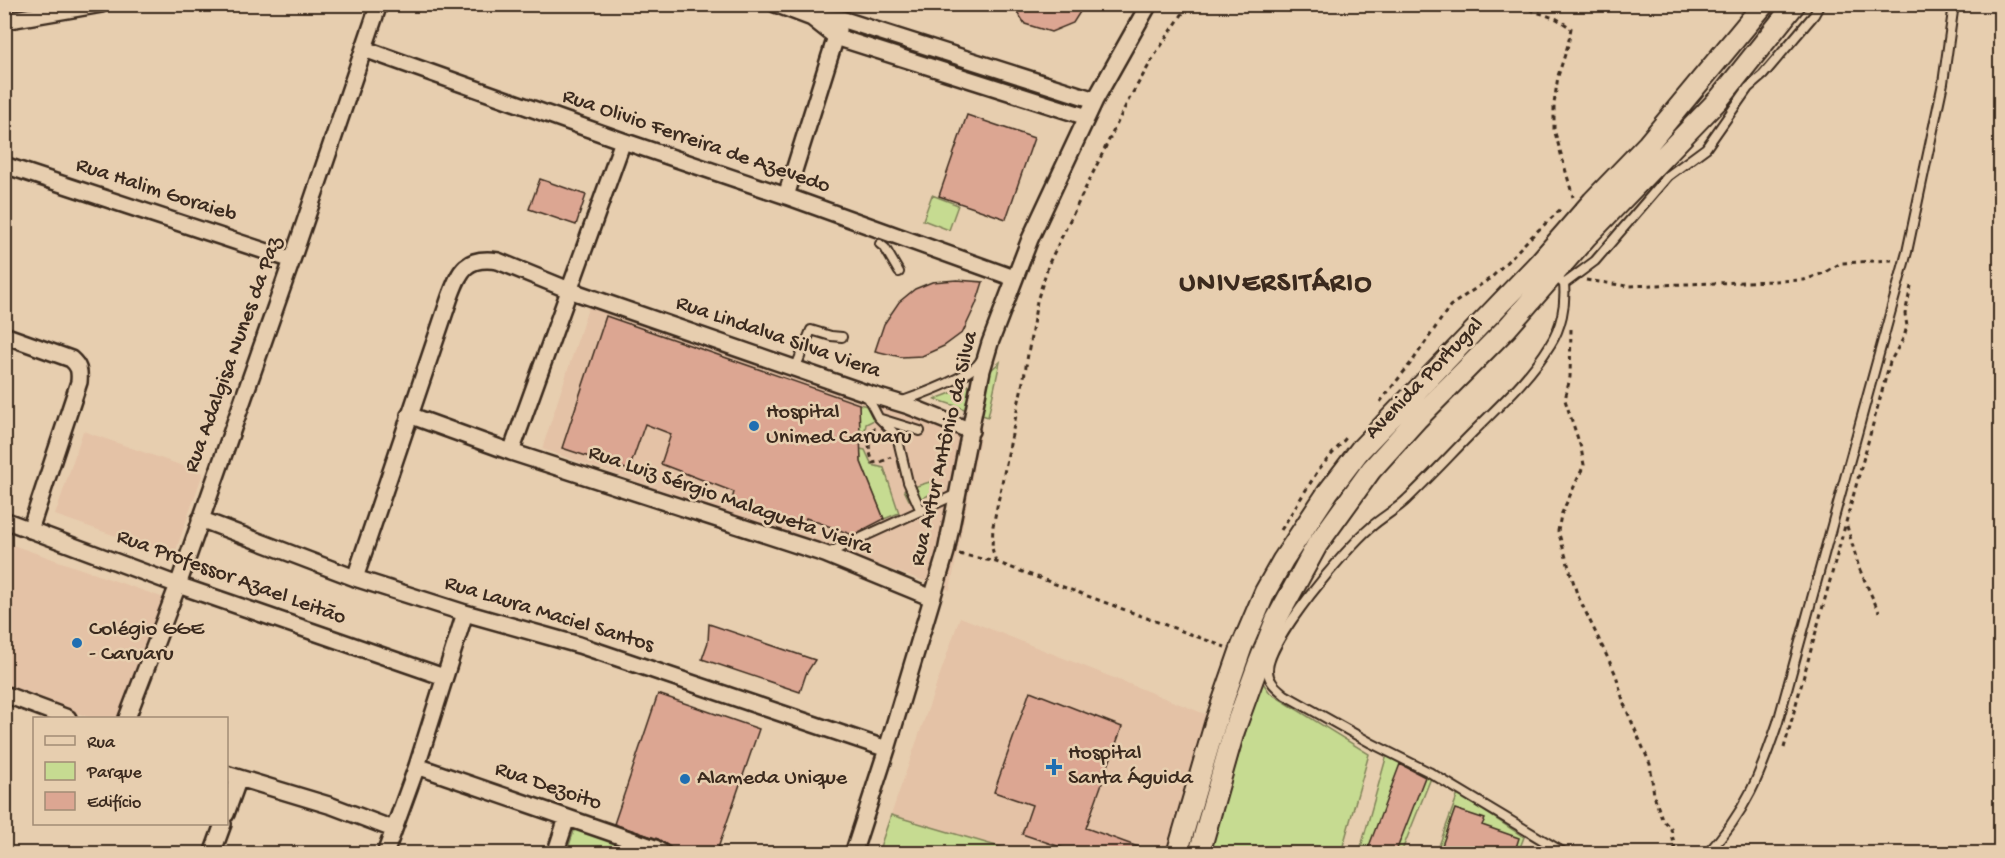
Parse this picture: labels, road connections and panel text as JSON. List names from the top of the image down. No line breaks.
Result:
{"streets":{"street":["Rua Olivio Ferreira de Azevedo","Rua Halim Goraieb","Rua Lindalva Silva Viera","Rua Adalgisa Nunes da Paz","Avenida Portugal","Rua Artur Antônio da Silva","Rua Luiz Sérgio Malagueta Vieira","Rua Professor Azael Leitão","Rua Laura Maciel Santos","Rua Dezoito"]},"crossings":[["Rua Olivio Ferreira de Azevedo","Rua Adalgisa Nunes da Paz"],["Rua Olivio Ferreira de Azevedo","Rua Artur Antônio da Silva"],["Rua Halim Goraieb","Rua Adalgisa Nunes da Paz"],["Rua Lindalva Silva Viera","Rua Artur Antônio da Silva"],["Rua Lindalva Silva Viera","Rua Luiz Sérgio Malagueta Vieira"],["Rua Lindalva Silva Viera","Rua Laura Maciel Santos"],["Rua Adalgisa Nunes da Paz","Rua Professor Azael Leitão"],["Rua Adalgisa Nunes da Paz","Rua Laura Maciel Santos"],["Rua Artur Antônio da Silva","Rua Luiz Sérgio Malagueta Vieira"],["Rua Artur Antônio da Silva","Rua Laura Maciel Santos"]],"districts":["UNIVERSITÁRIO"],"places":{"other":["Hospital Unimed Caruaru","Colégio GGE - Caruaru","Alameda Unique"],"health":["Hospital Santa Águida"]},"legend":["Rua","Parque","Edifício"]}
